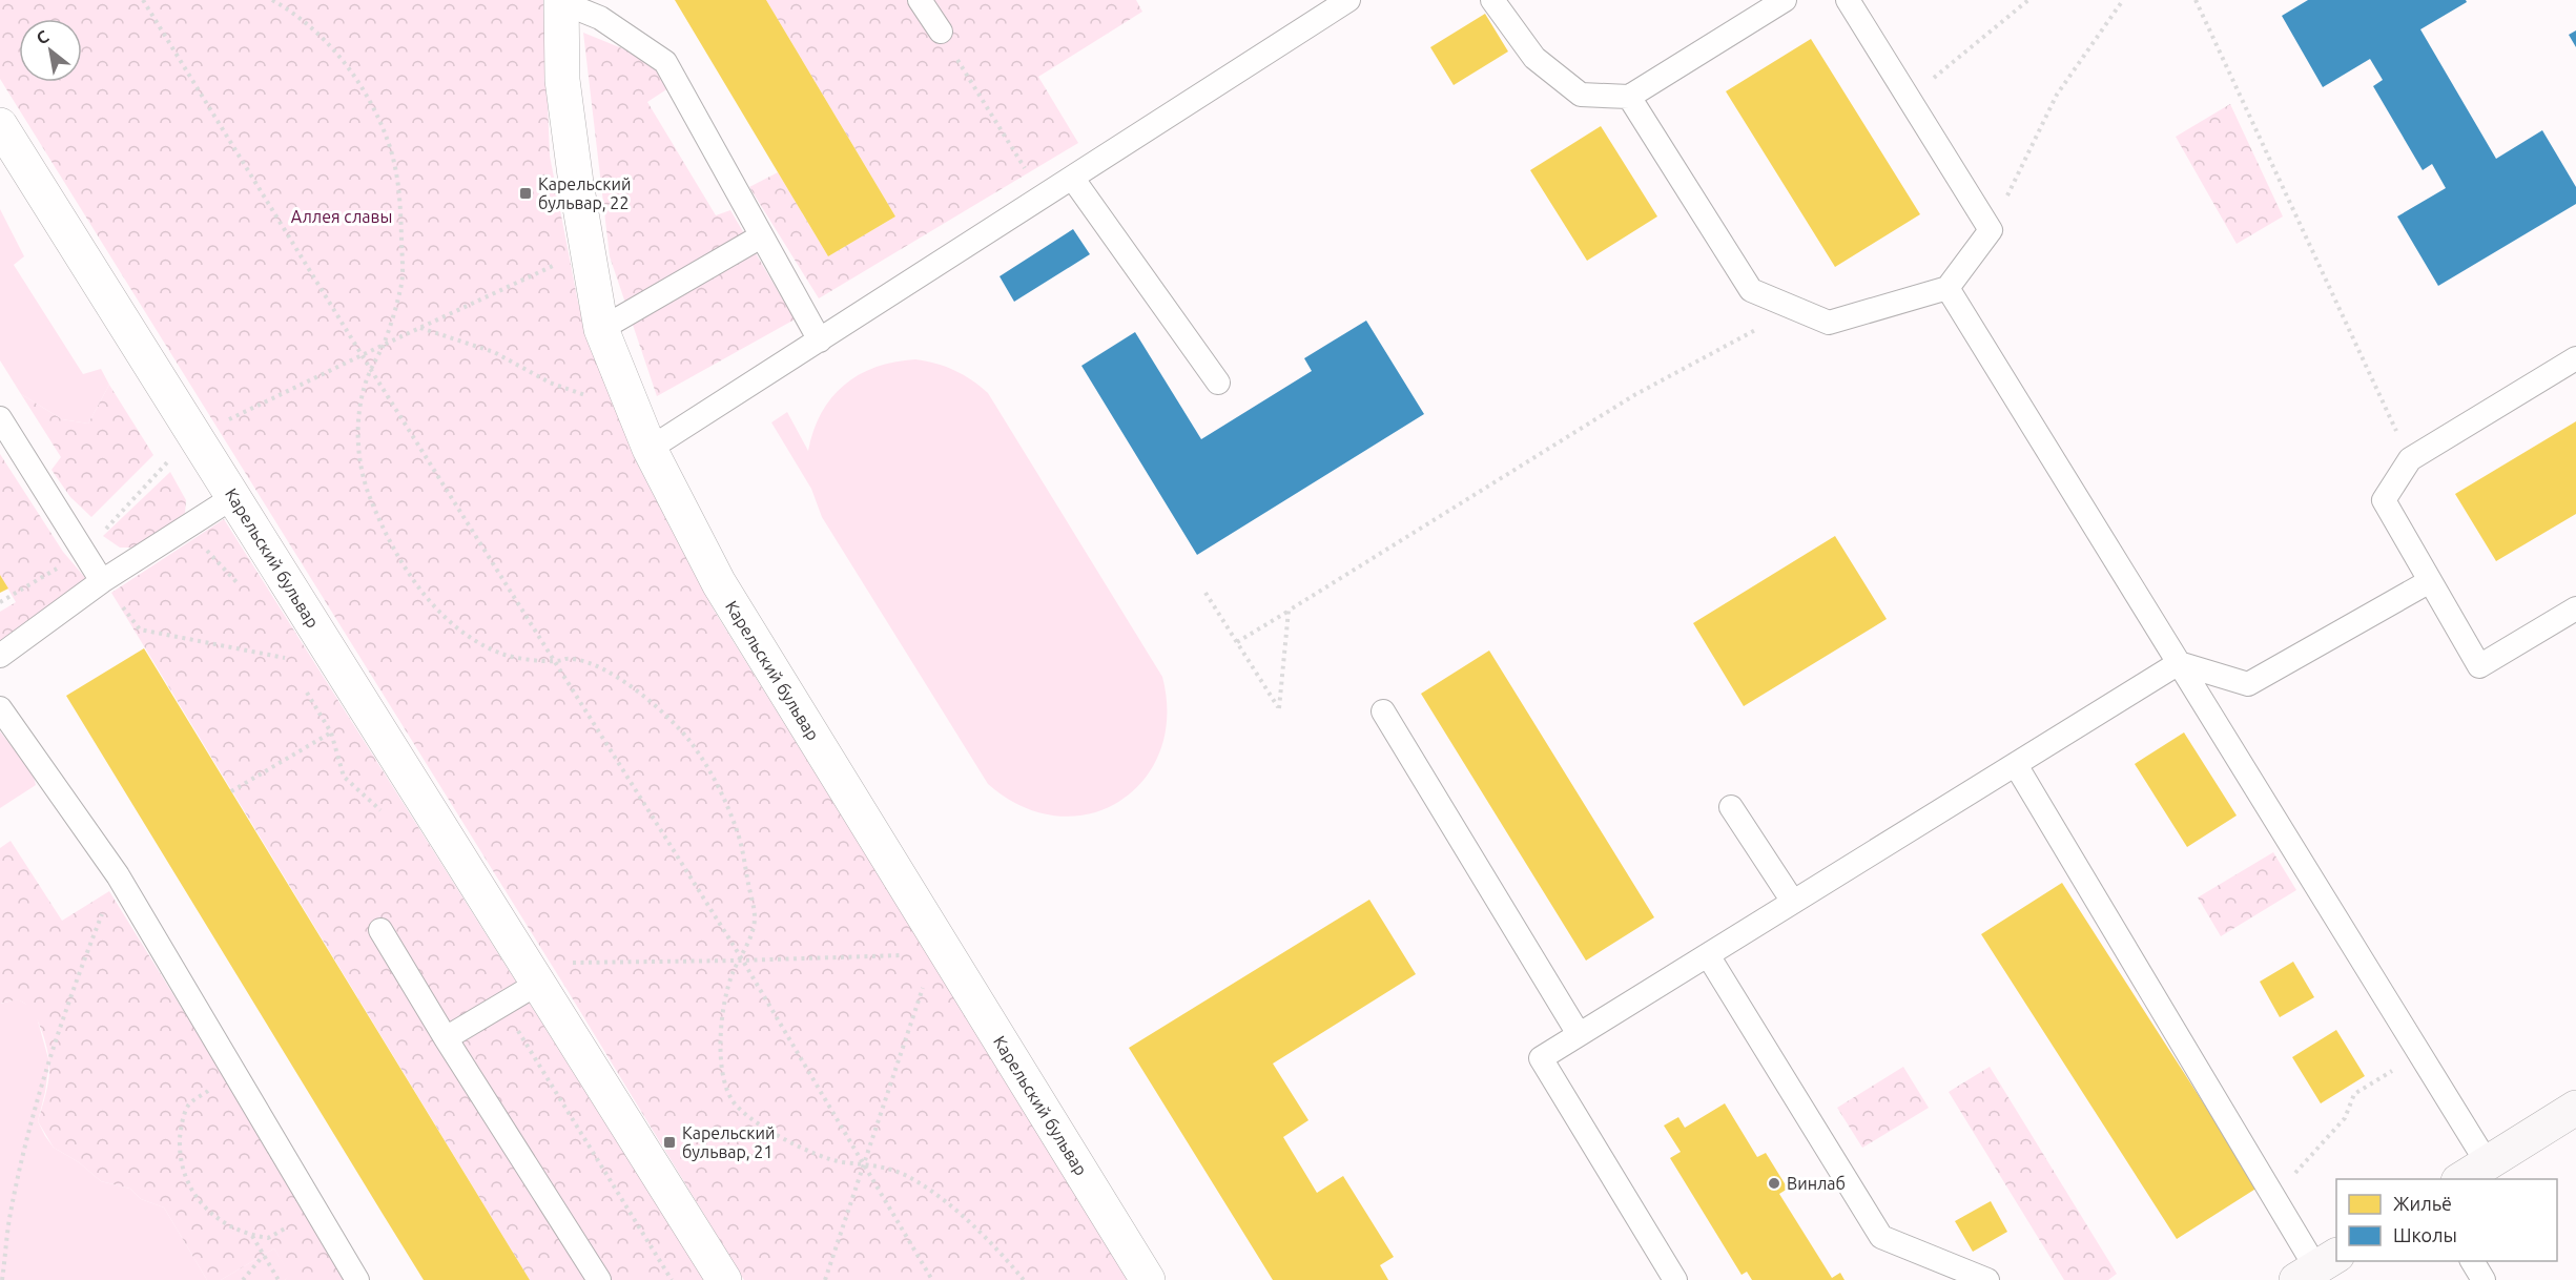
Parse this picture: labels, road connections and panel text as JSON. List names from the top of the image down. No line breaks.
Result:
{"streets":{"street":["Карельский бульвар"]},"parks":["Аллея славы"],"places":{"transit":["Карельский бульвар, 22","Карельский бульвар, 21"],"other":["Винлаб"]},"legend":["Жильё","Школы"],"north":"top left"}
